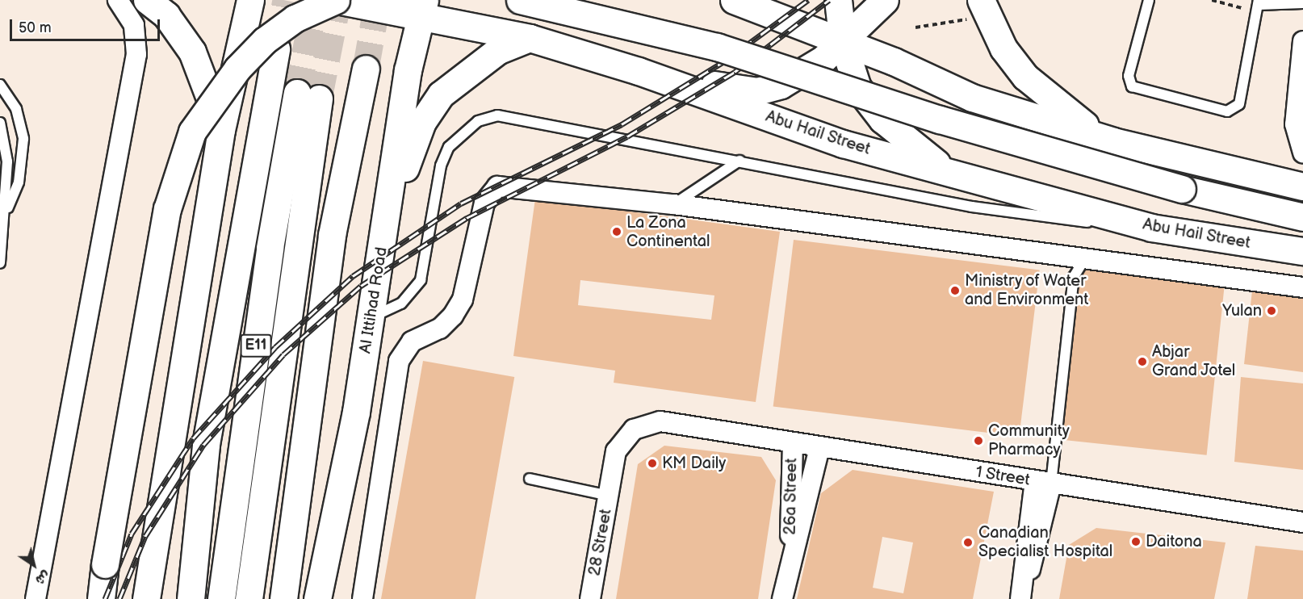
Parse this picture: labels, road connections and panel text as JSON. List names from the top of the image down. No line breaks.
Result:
{"streets":{"main road":["Abu Hail Street","Al Ittihad Road","E11"],"street":["1 Street","26a Street","28 Street"]},"crossings":[["Abu Hail Street","Al Ittihad Road"],["1 Street","26a Street"],["1 Street","28 Street"]],"places":["La Zona Continental","Ministry of Water and Environment","Yulan","Abjar Grand Jotel","Community Pharmacy","KM Daily","Daitona","Canadian Specialist Hospital"],"scale_bar":"50 m","north":"bottom right"}
